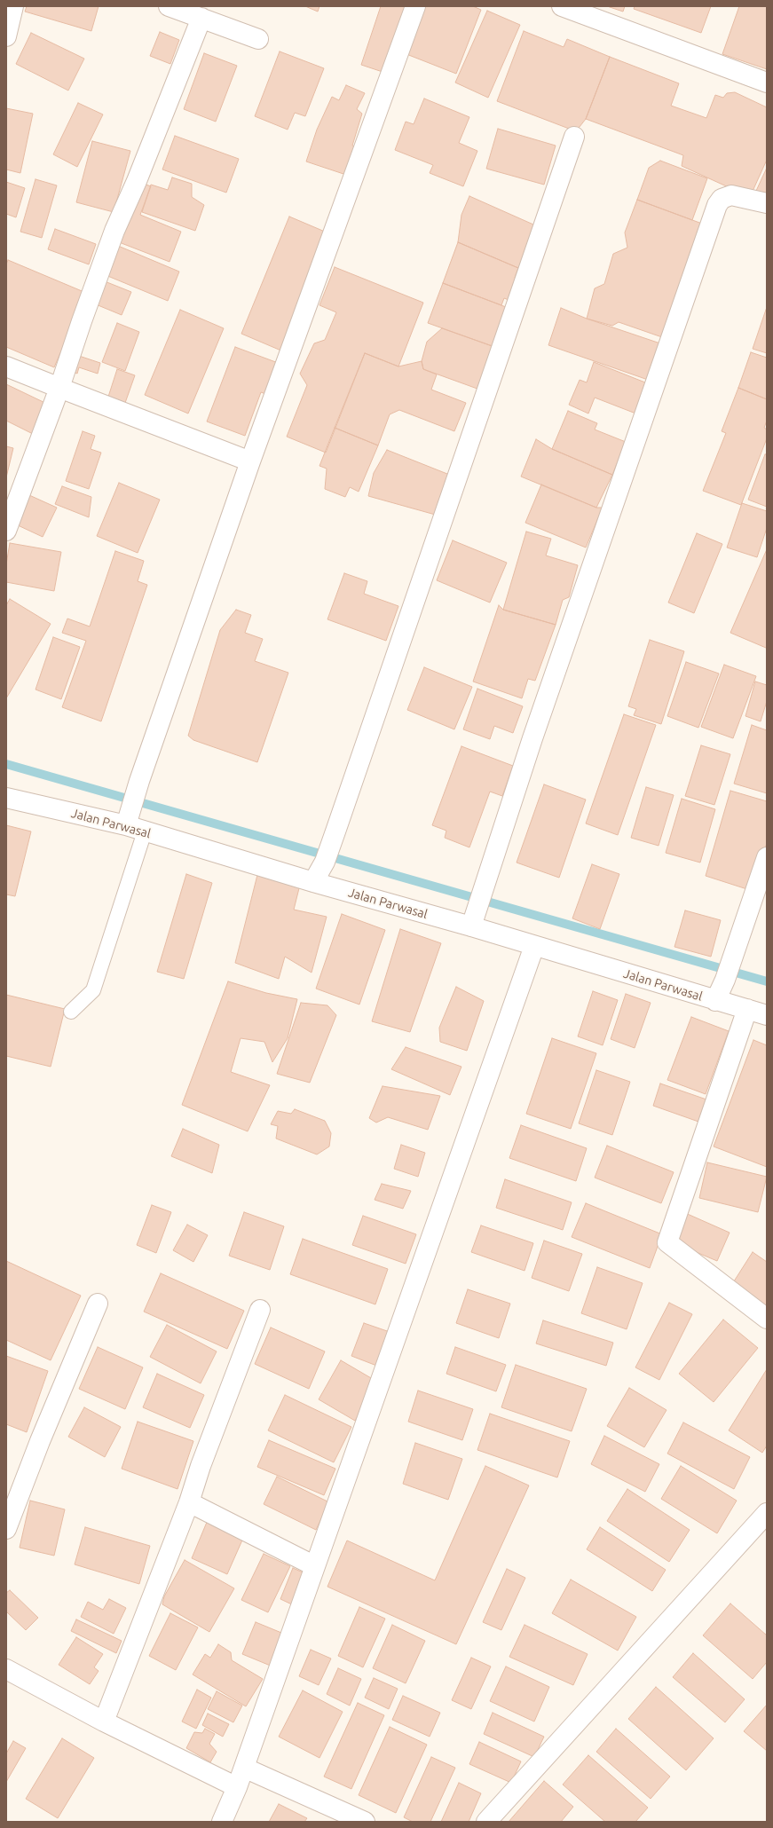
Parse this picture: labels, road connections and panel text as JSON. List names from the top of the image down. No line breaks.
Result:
{"streets":{"street":["Jalan Parwasal"]}}
